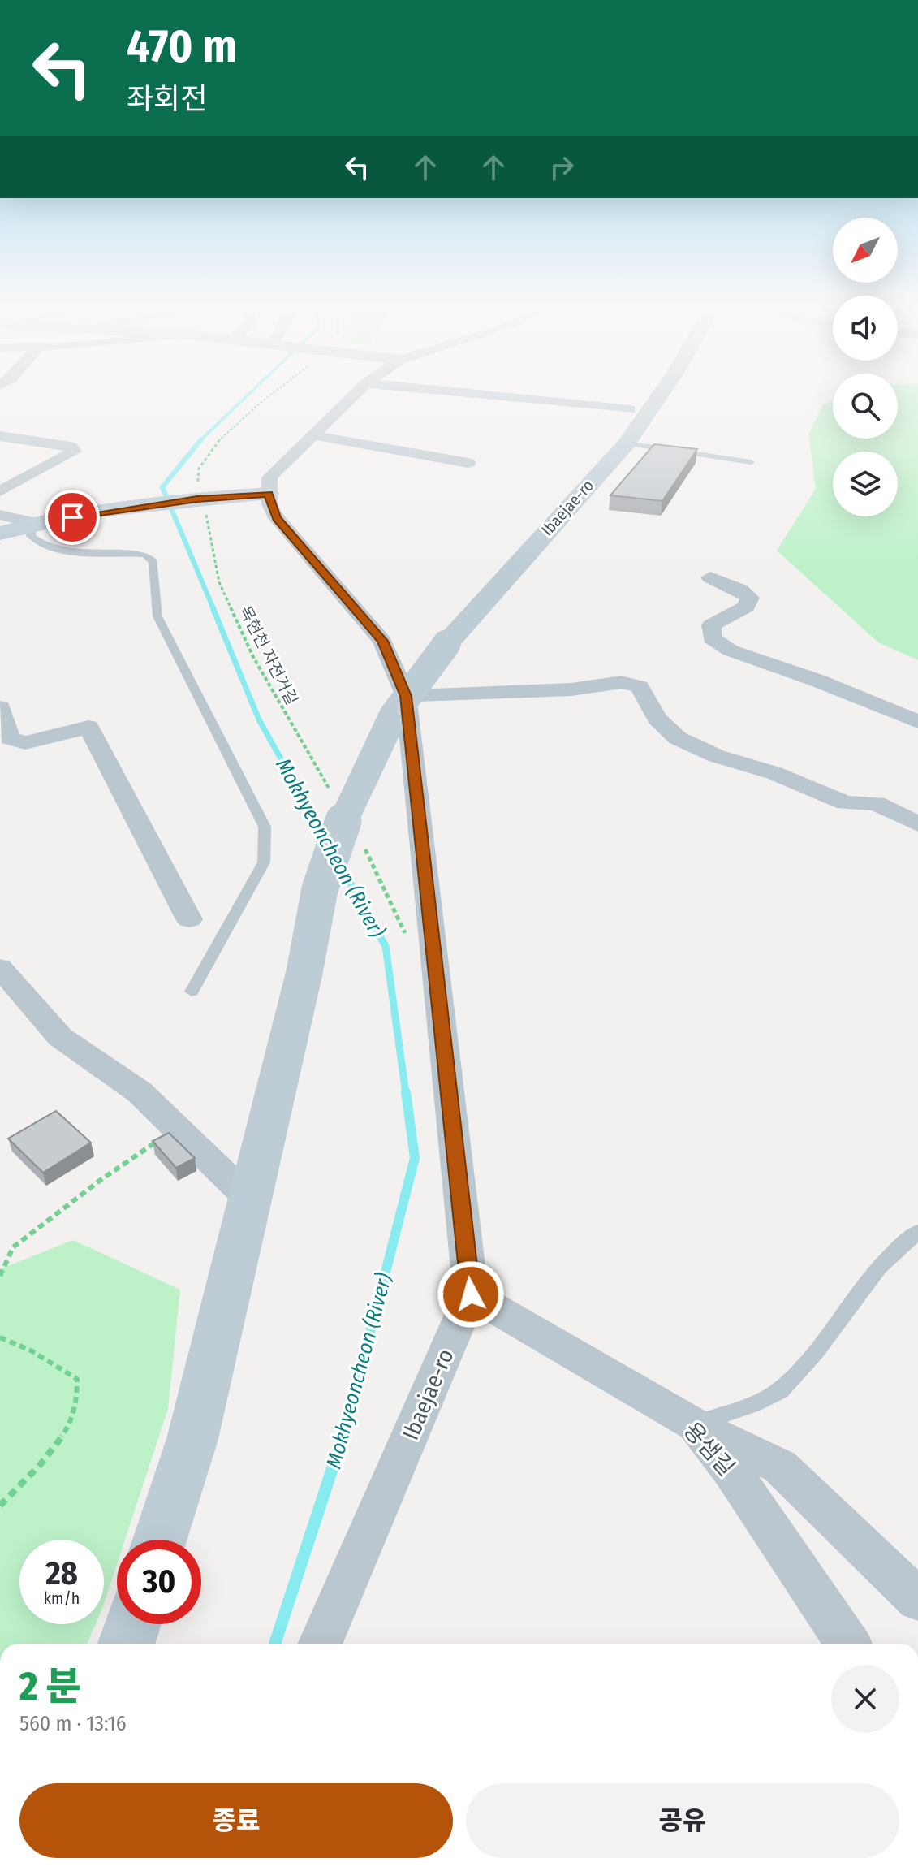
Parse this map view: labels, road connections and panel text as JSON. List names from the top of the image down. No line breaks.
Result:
{"streets":{"main road":["Ibaejae-ro"],"street":["용샘길"],"path":["목현천 자전거길"]},"crossings":[["Ibaejae-ro","용샘길"]],"water":["Mokhyeoncheon (River)"],"north":"bottom left","page":{"turn":["470 m","좌회전"],"speed":"28 km/h","limit":"30","heading":["2 분","560 m · 13:16"],"buttons":["종료","공유"]}}
